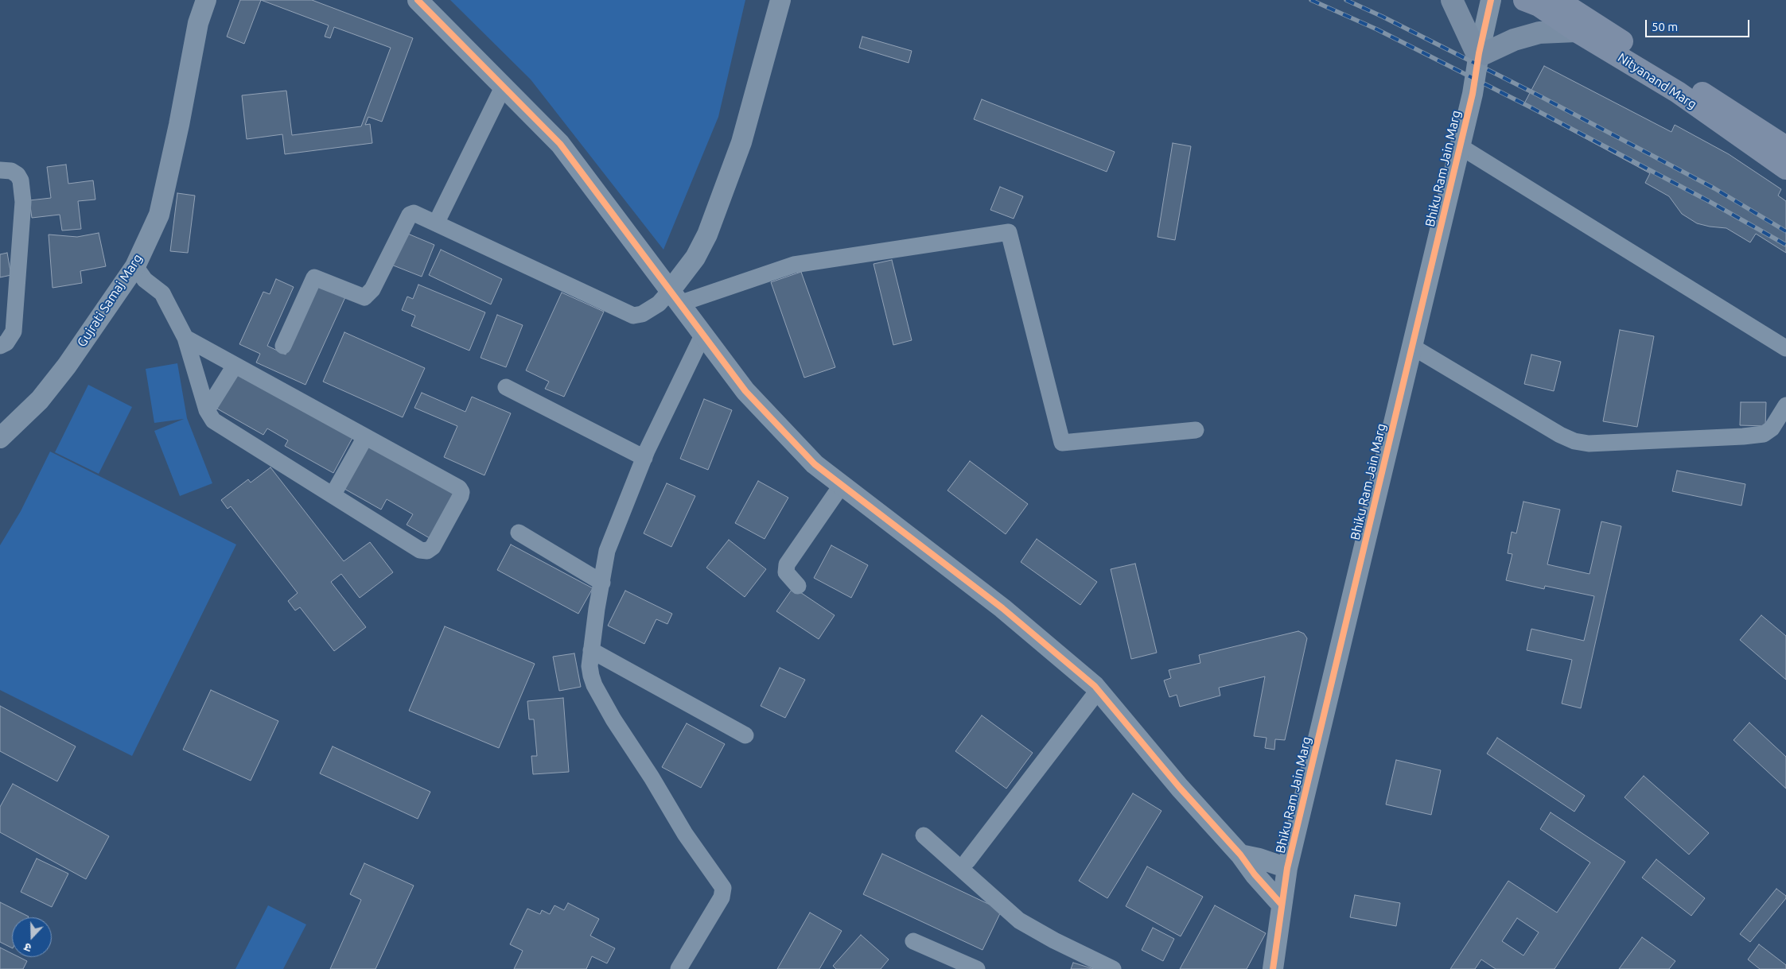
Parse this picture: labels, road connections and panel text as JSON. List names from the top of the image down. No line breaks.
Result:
{"streets":{"main road":["Nityanand Marg"],"street":["Bhiku Ram Jain Marg","Gujrati Samaj Marg"]},"scale_bar":"50 m","north":"bottom"}
